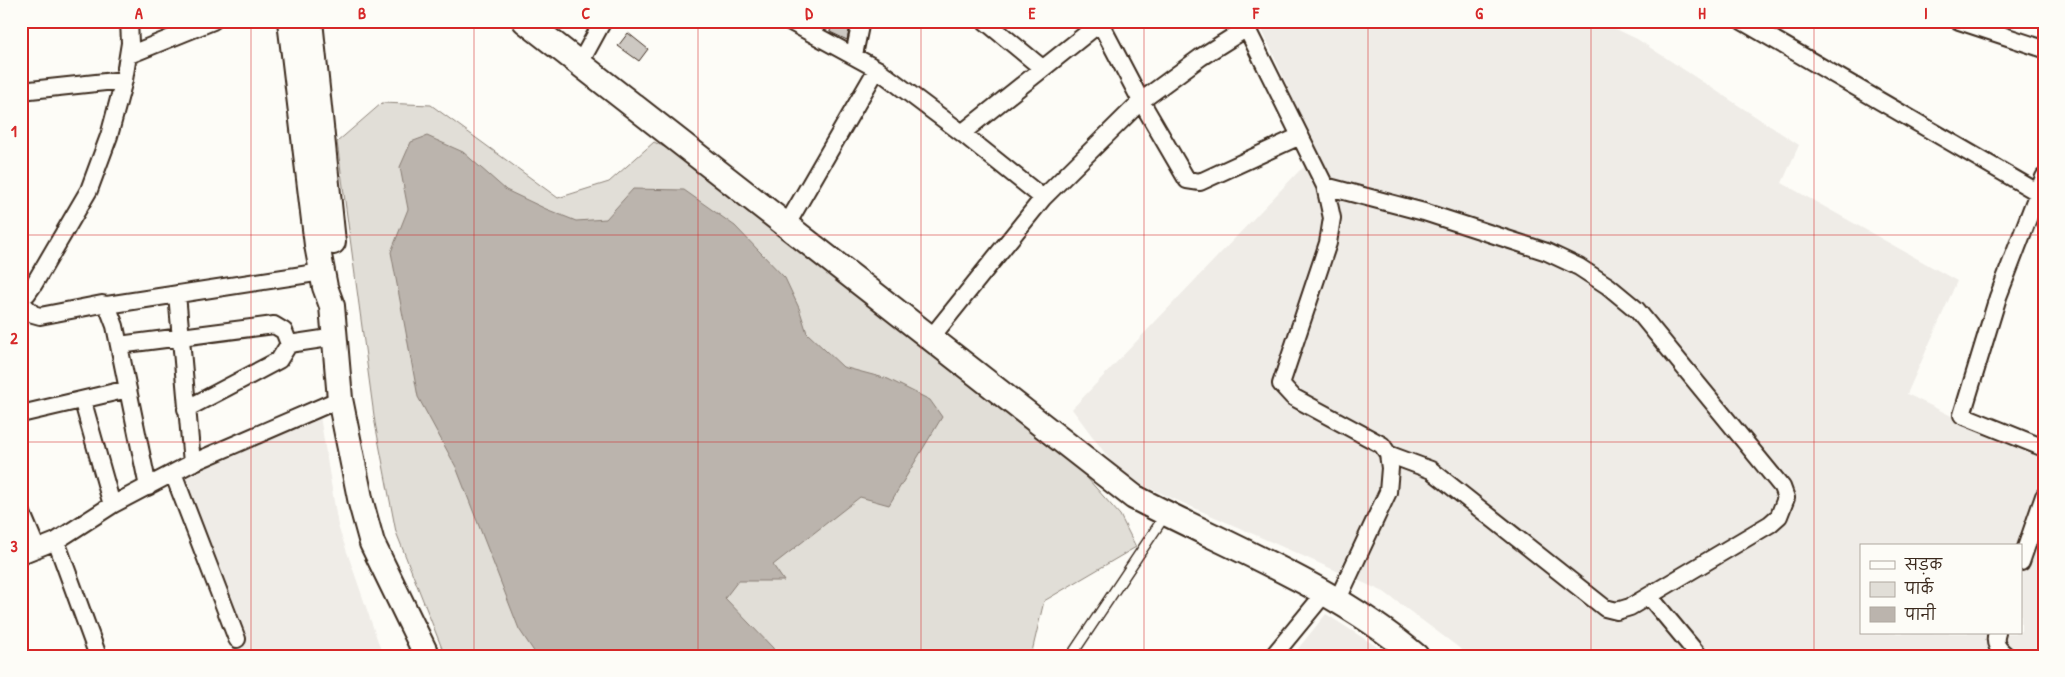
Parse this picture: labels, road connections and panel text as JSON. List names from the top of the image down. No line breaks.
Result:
{"legend":["सड़क","पार्क","पानी"],"grid":{"columns":["A","B","C","D","E","F","G","H","I"],"rows":["1","2","3"]}}
